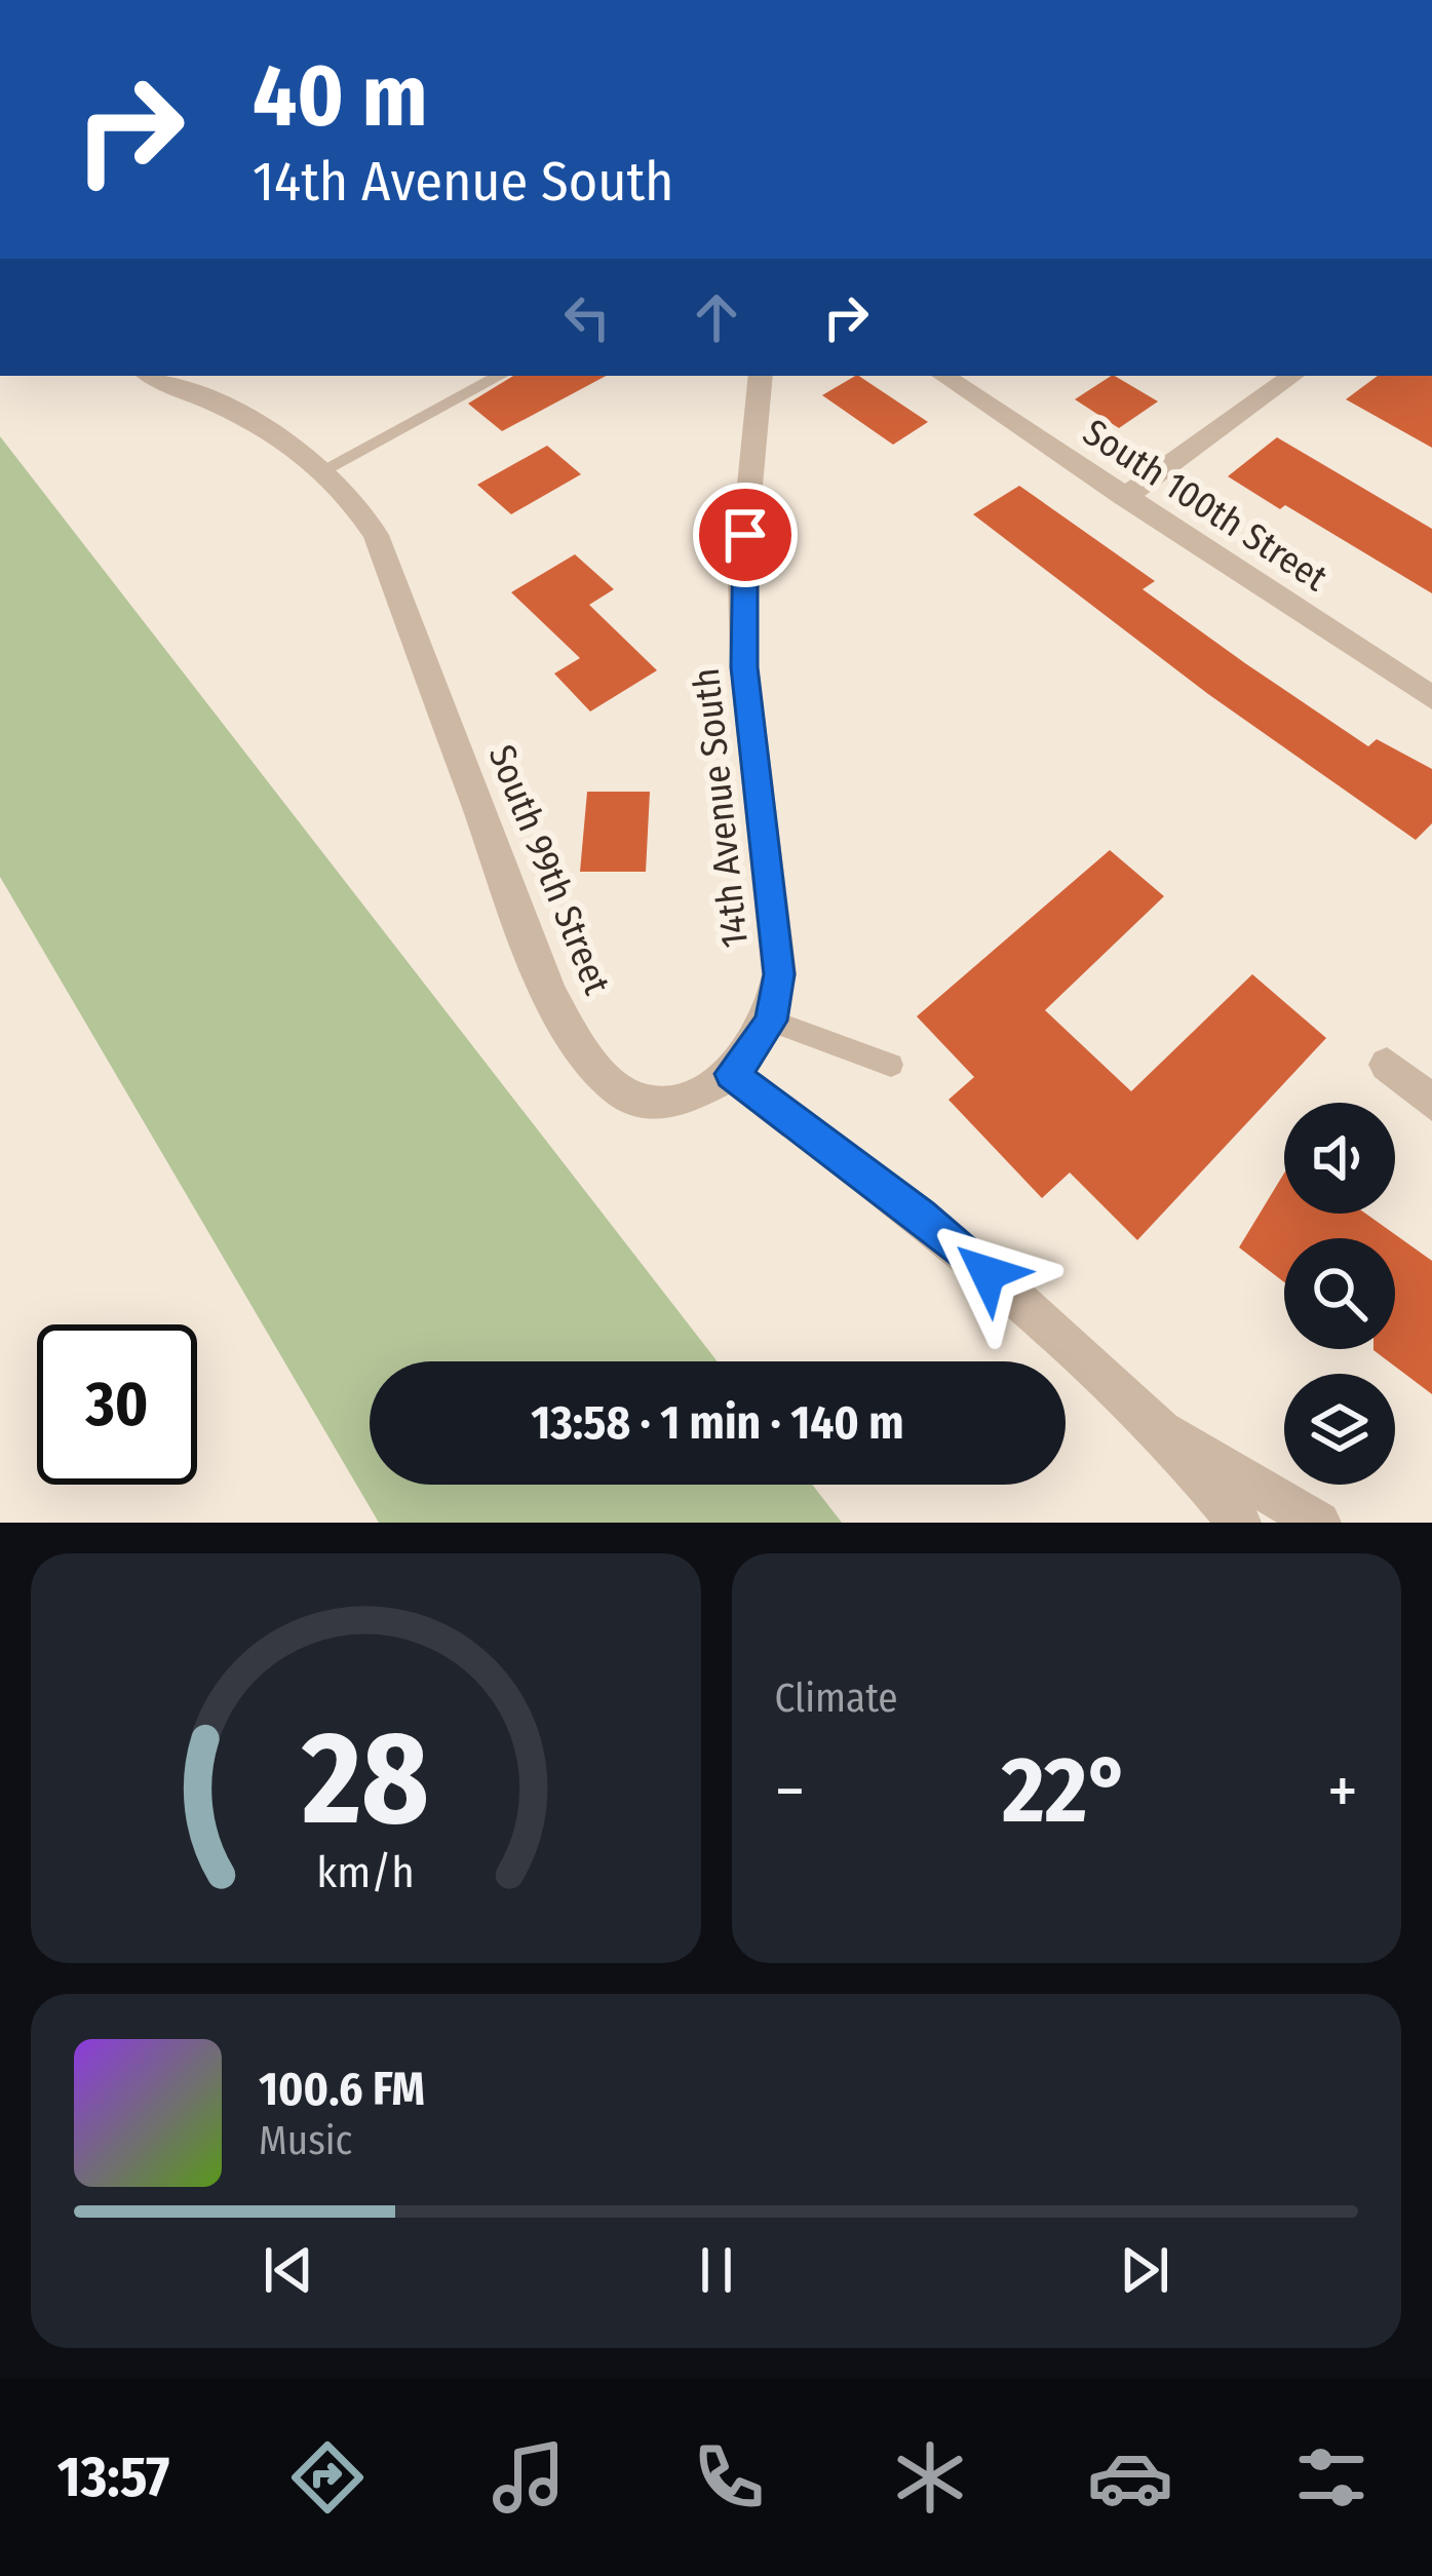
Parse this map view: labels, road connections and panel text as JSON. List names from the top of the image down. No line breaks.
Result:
{"streets":{"street":["South 100th Street","14th Avenue South","South 99th Street"]},"page":{"turn":["40 m","14th Avenue South"],"limit":"30","trip":"13:58 · 1 min · 140 m","tile":"Climate","heat":["−","22°","+"],"song":["100.6 FM","Music"],"tabs":"13:57","gauge":["28","km/h"]}}
